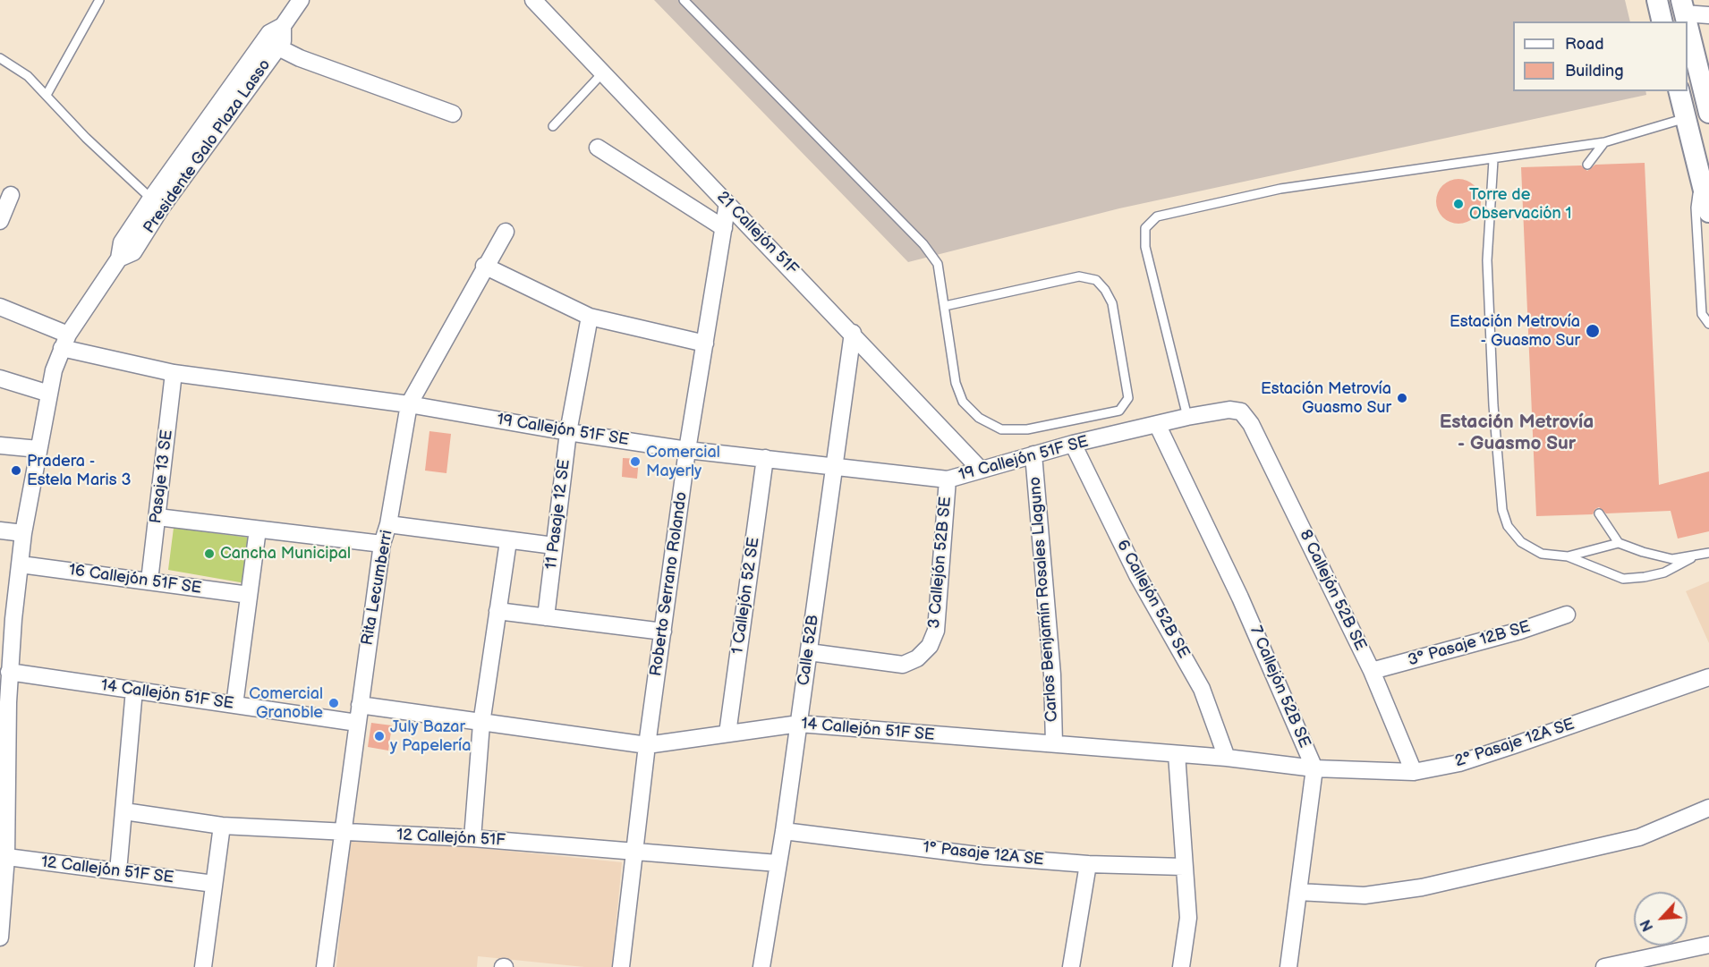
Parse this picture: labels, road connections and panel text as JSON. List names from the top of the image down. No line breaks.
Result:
{"streets":{"street":["Presidente Galo Plaza Lasso","21 Callejón 51F","19 Callejón 51F SE","Pasaje 13 SE","11 Pasaje 12 SE","3 Callejón 52B SE","16 Callejón 51F SE","Roberto Serrano Rolando","Rita Lecumberri","8 Callejón 52B SE","1 Callejón 52 SE","Carlos Benjamín Rosales Llaguno","6 Callejón 52B SE","3° Pasaje 12B SE","Calle 52B","7 Callejón 52B SE","14 Callejón 51F SE","2° Pasaje 12A SE","12 Callejón 51F","1° Pasaje 12A SE","12 Callejón 51F SE"]},"crossings":[["Presidente Galo Plaza Lasso","19 Callejón 51F SE"],["Presidente Galo Plaza Lasso","16 Callejón 51F SE"],["Presidente Galo Plaza Lasso","14 Callejón 51F SE"],["Presidente Galo Plaza Lasso","12 Callejón 51F SE"],["21 Callejón 51F","19 Callejón 51F SE"],["21 Callejón 51F","Roberto Serrano Rolando"],["21 Callejón 51F","Calle 52B"],["19 Callejón 51F SE","Pasaje 13 SE"],["19 Callejón 51F SE","11 Pasaje 12 SE"],["19 Callejón 51F SE","3 Callejón 52B SE"],["19 Callejón 51F SE","Roberto Serrano Rolando"],["19 Callejón 51F SE","Rita Lecumberri"],["19 Callejón 51F SE","8 Callejón 52B SE"],["19 Callejón 51F SE","1 Callejón 52 SE"],["19 Callejón 51F SE","Carlos Benjamín Rosales Llaguno"],["19 Callejón 51F SE","6 Callejón 52B SE"],["19 Callejón 51F SE","Calle 52B"],["19 Callejón 51F SE","7 Callejón 52B SE"],["Pasaje 13 SE","16 Callejón 51F SE"],["3 Callejón 52B SE","Calle 52B"],["Roberto Serrano Rolando","14 Callejón 51F SE"],["Roberto Serrano Rolando","12 Callejón 51F"],["Rita Lecumberri","14 Callejón 51F SE"],["Rita Lecumberri","12 Callejón 51F"],["8 Callejón 52B SE","3° Pasaje 12B SE"],["8 Callejón 52B SE","2° Pasaje 12A SE"],["1 Callejón 52 SE","14 Callejón 51F SE"],["Carlos Benjamín Rosales Llaguno","14 Callejón 51F SE"],["6 Callejón 52B SE","14 Callejón 51F SE"],["Calle 52B","14 Callejón 51F SE"],["Calle 52B","12 Callejón 51F"],["Calle 52B","1° Pasaje 12A SE"],["7 Callejón 52B SE","14 Callejón 51F SE"],["7 Callejón 52B SE","2° Pasaje 12A SE"],["14 Callejón 51F SE","2° Pasaje 12A SE"]],"districts":["Estación Metrovía - Guasmo Sur"],"places":["Torre de Observación 1","Estación Metrovía - Guasmo Sur","Estación Metrovía Guasmo Sur","Comercial Mayerly","Pradera - Estela Maris 3","Cancha Municipal","Comercial Granoble","July Bazar y Papelería"],"legend":["Road","Building"],"north":"bottom left"}
